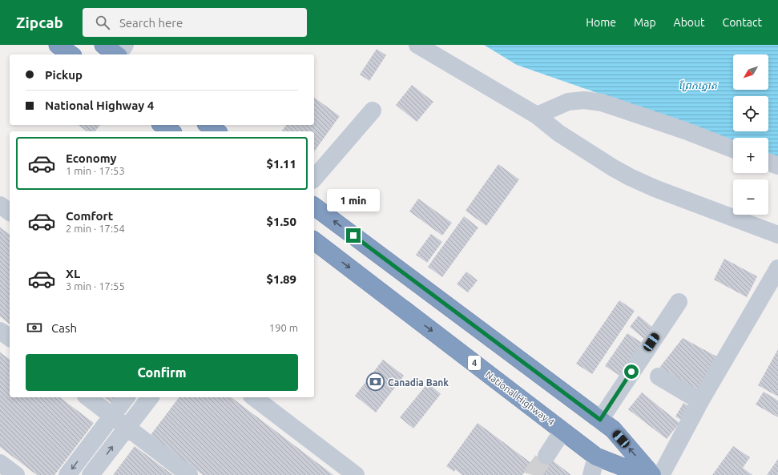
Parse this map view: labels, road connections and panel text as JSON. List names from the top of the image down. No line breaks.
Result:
{"streets":{"highway":["4","National Highway 4"]},"water":["ព្រែកត្នោត"],"places":{"bank":["Canadia Bank"]},"north":"bottom left","page":{"header":"Zipcab","search":"Search here","nav":["Home","Map","About","Contact"],"map_buttons":["+","−"],"banner":["Pickup","National Highway 4"],"list":[{"name":"Economy","note":"1 min · 17:53","value":"$1.11"},{"name":"Comfort","note":"2 min · 17:54","value":"$1.50"},{"name":"XL","note":"3 min · 17:55","value":"$1.89"}],"bubble":"1 min","pay":["Cash","190 m"],"buttons":"Confirm"}}
